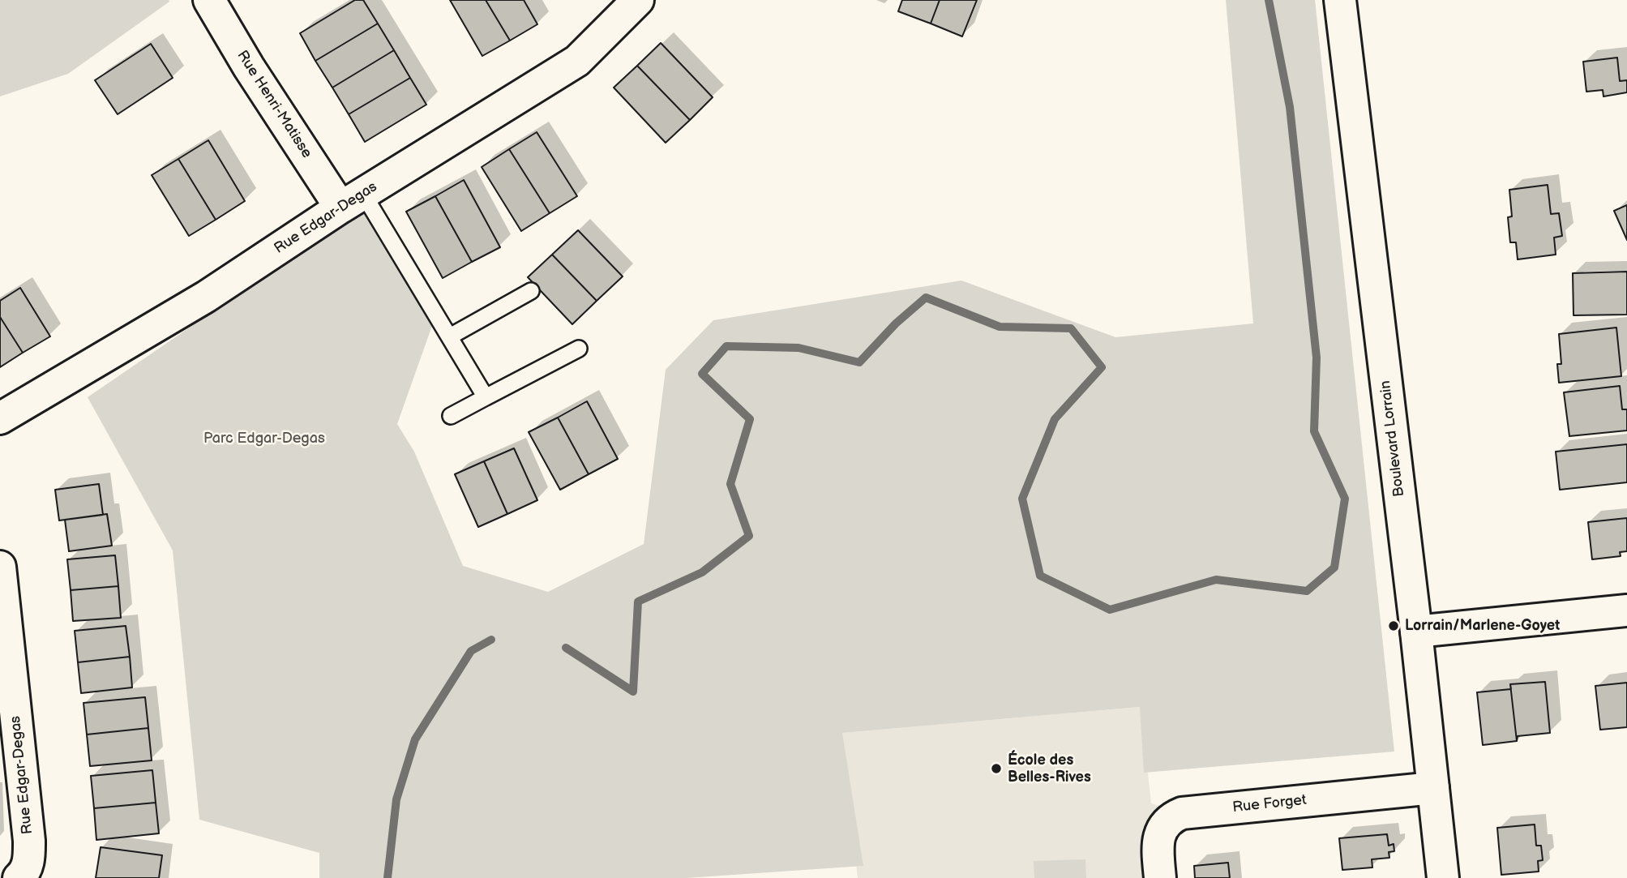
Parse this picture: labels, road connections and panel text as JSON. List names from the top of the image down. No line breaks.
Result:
{"streets":{"street":["Rue Henri-Matisse","Rue Edgar-Degas","Boulevard Lorrain","Rue Forget"]},"crossings":[["Rue Henri-Matisse","Rue Edgar-Degas"],["Boulevard Lorrain","Rue Forget"]],"parks":["Parc Edgar-Degas"],"places":["Lorrain/Marlene-Goyet","École des Belles-Rives"]}
